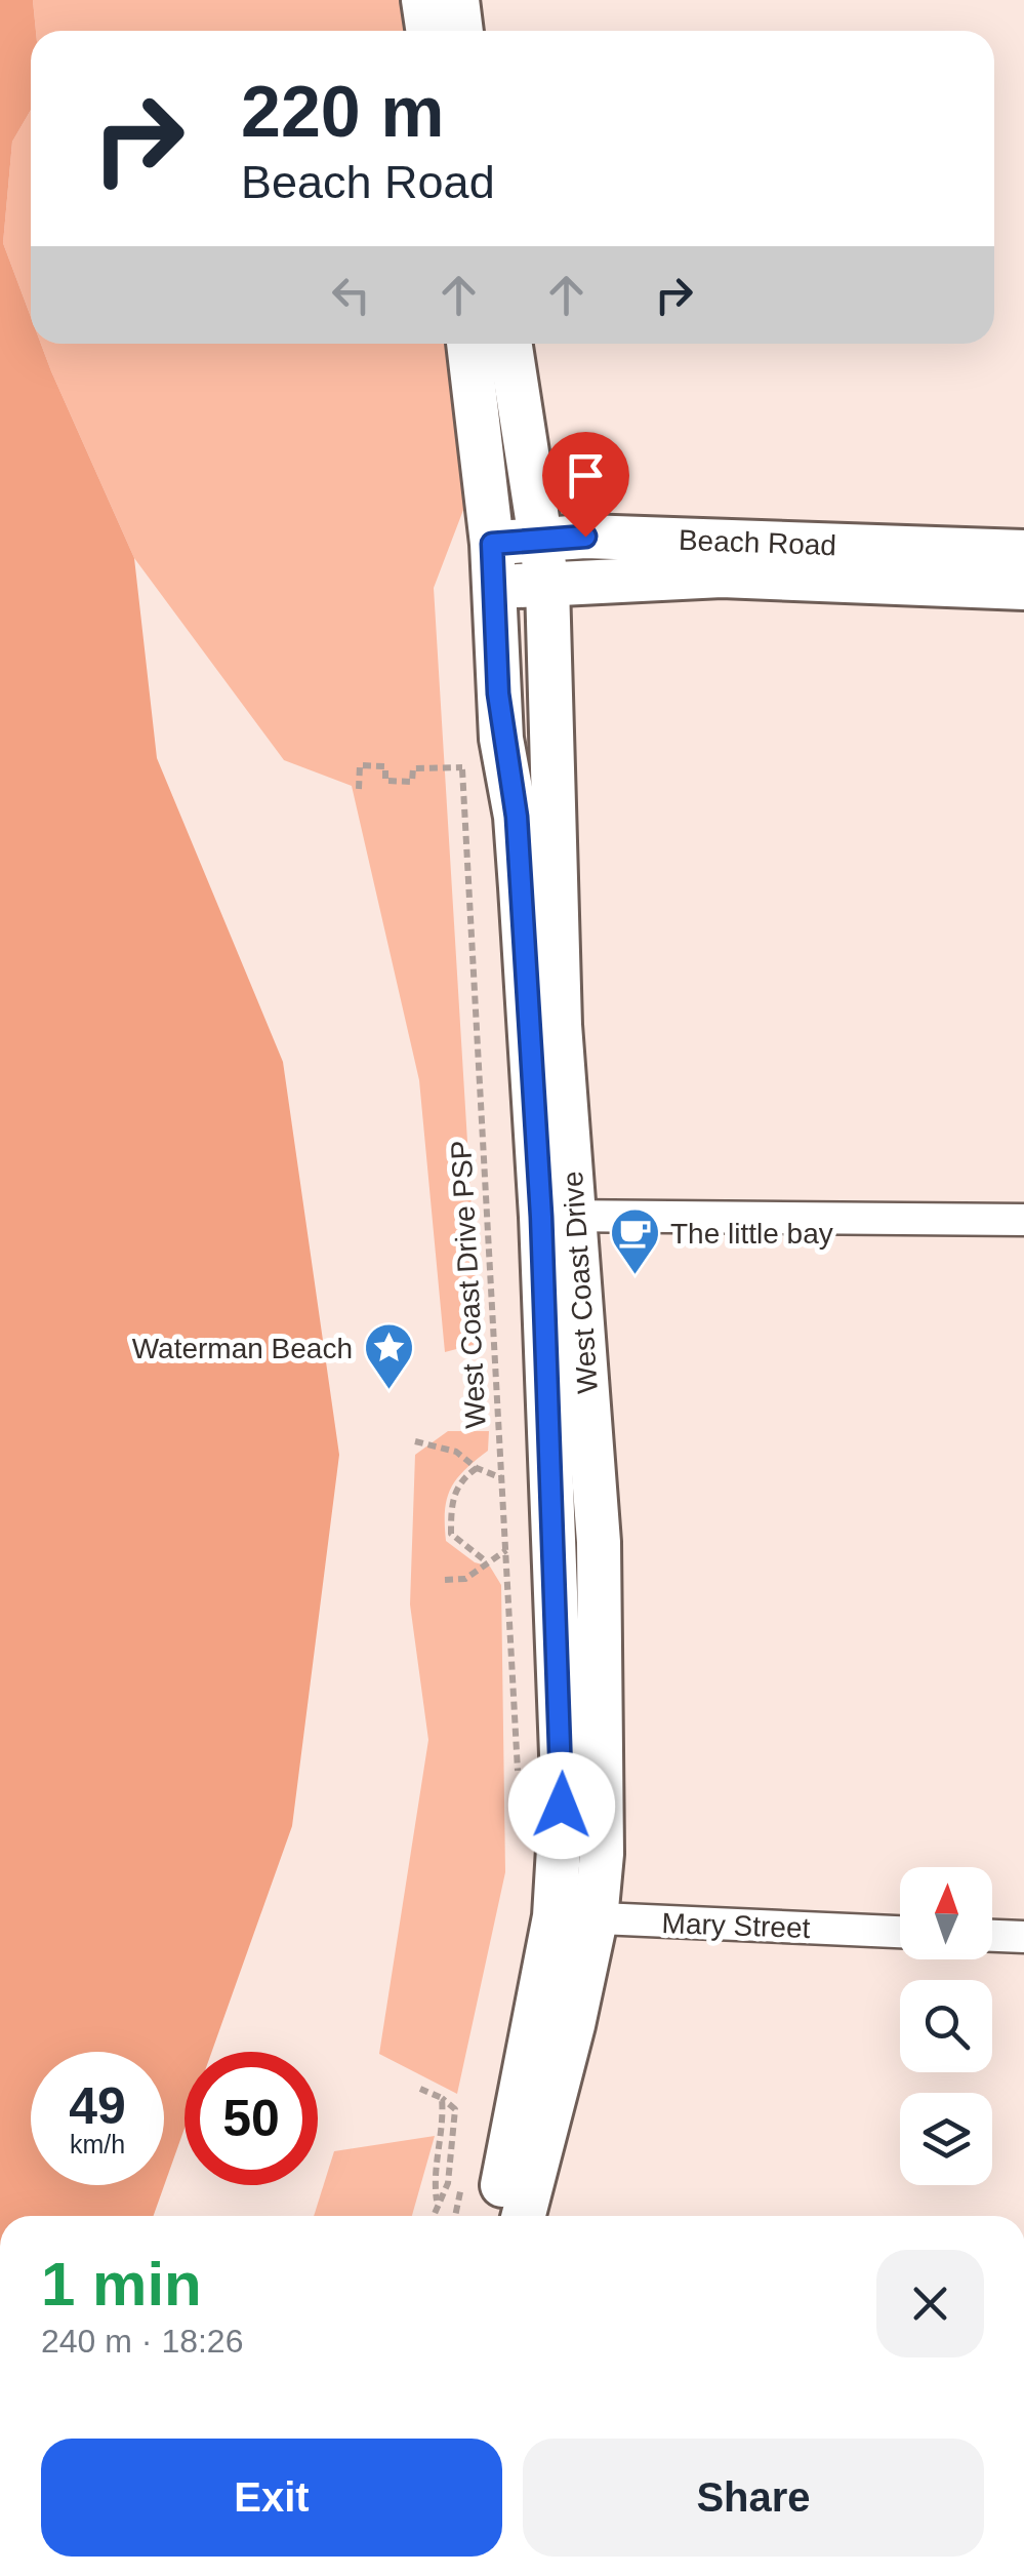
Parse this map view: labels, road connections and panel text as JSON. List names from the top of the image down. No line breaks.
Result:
{"streets":{"main road":["Beach Road","West Coast Drive"],"street":["Mary Street"],"path":["West Coast Drive PSP"]},"crossings":[["Beach Road","West Coast Drive"],["West Coast Drive","Mary Street"]],"places":{"cafe":["The little bay"],"place":["Waterman Beach"]},"north":"top","page":{"turn":["220 m","Beach Road"],"speed":"49 km/h","limit":"50","heading":["1 min","240 m · 18:26"],"buttons":["Exit","Share"]}}
